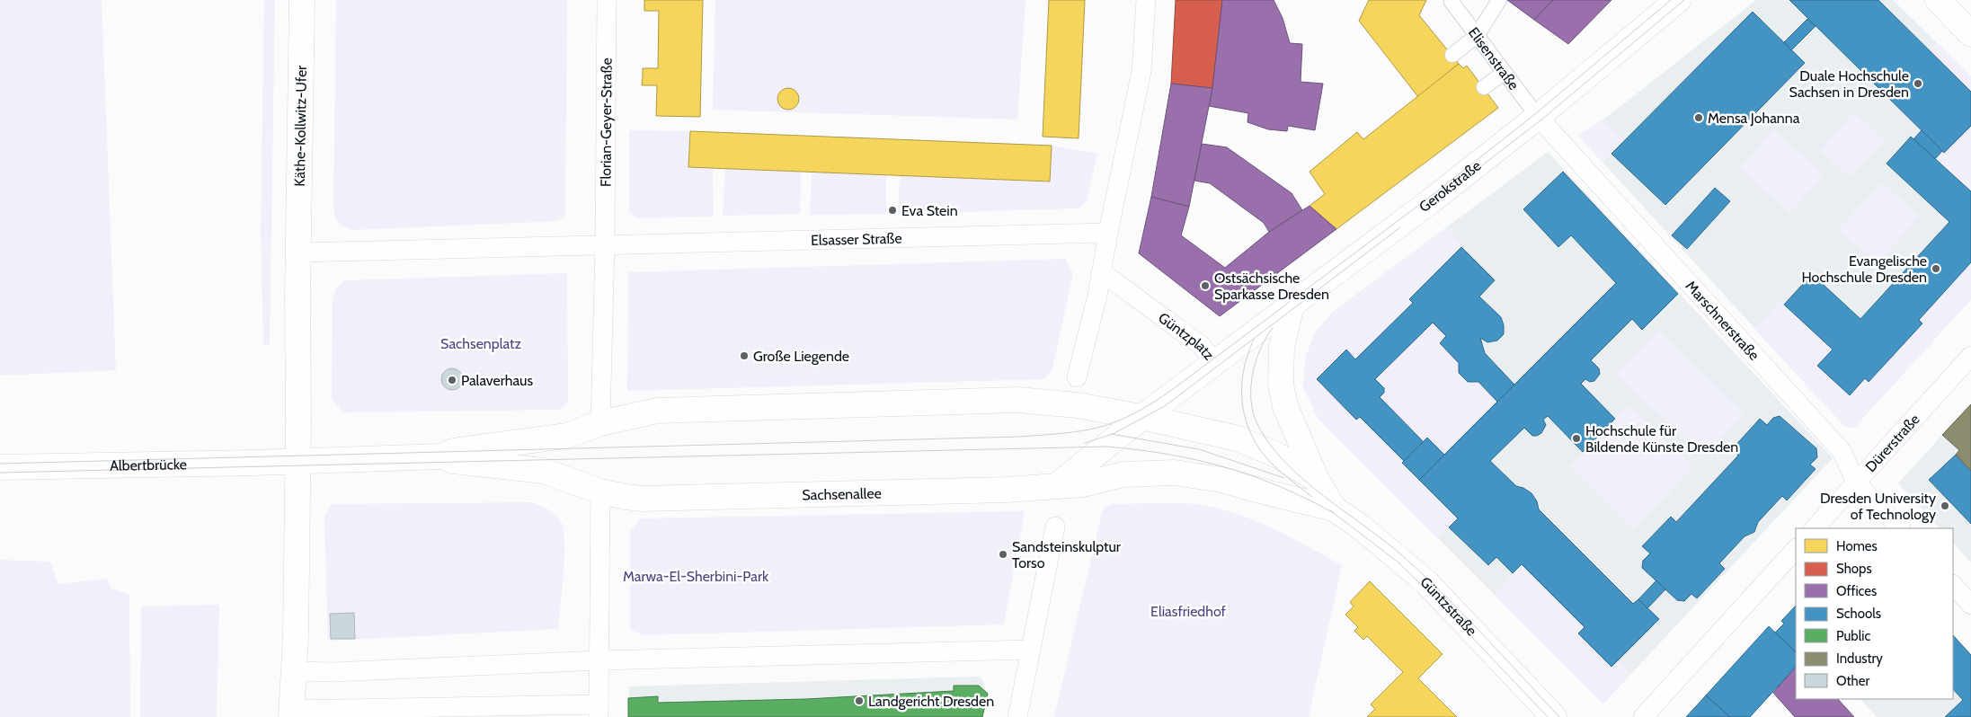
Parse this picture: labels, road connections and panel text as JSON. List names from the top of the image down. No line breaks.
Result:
{"streets":{"main road":["Käthe-Kollwitz-Ufer","Gerokstraße","Güntzplatz","Albertbrücke","Sachsenallee","Güntzstraße"],"street":["Elisenstraße","Florian-Geyer-Straße","Elsasser Straße","Marschnerstraße","Dürerstraße"]},"crossings":[["Elisenstraße","Gerokstraße"],["Elisenstraße","Marschnerstraße"],["Florian-Geyer-Straße","Elsasser Straße"],["Gerokstraße","Marschnerstraße"],["Gerokstraße","Güntzplatz"],["Gerokstraße","Güntzstraße"],["Marschnerstraße","Dürerstraße"],["Güntzplatz","Sachsenallee"],["Güntzplatz","Güntzstraße"],["Sachsenallee","Güntzstraße"]],"parks":["Sachsenplatz","Marwa-El-Sherbini-Park","Eliasfriedhof"],"places":["Duale Hochschule Sachsen in Dresden","Mensa Johanna","Eva Stein","Evangelische Hochschule Dresden","Ostsächsische Sparkasse Dresden","Große Liegende","Palaverhaus","Hochschule für Bildende Künste Dresden","Dresden University of Technology","Sandsteinskulptur Torso","Landgericht Dresden"],"legend":["Homes","Shops","Offices","Schools","Public","Industry","Other"]}
